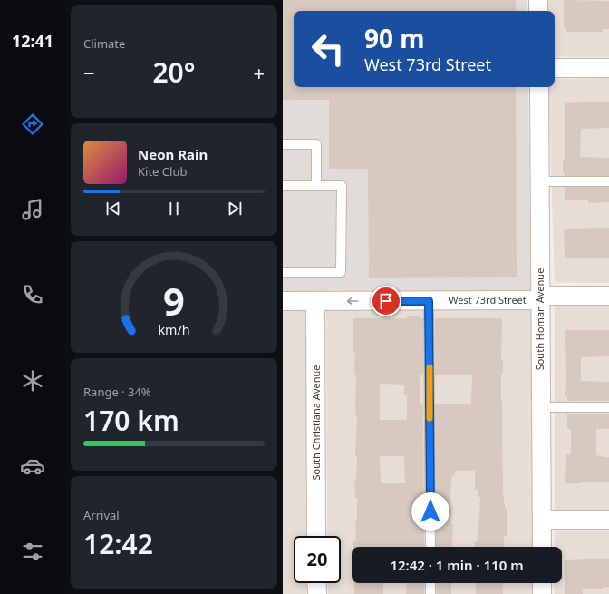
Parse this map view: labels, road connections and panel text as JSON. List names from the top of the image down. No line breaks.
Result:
{"streets":{"street":["West 73rd Street","South Homan Avenue","South Christiana Avenue"]},"crossings":[["West 73rd Street","South Homan Avenue"],["West 73rd Street","South Christiana Avenue"]],"page":{"tabs":"12:41","tile":["Climate",["Range · 34%","170 km"],["Arrival","12:42"]],"turn":["90 m","West 73rd Street"],"heat":["−","20°","+"],"song":["Neon Rain","Kite Club"],"limit":"20","trip":"12:42 · 1 min · 110 m","gauge":["9","km/h"]}}
